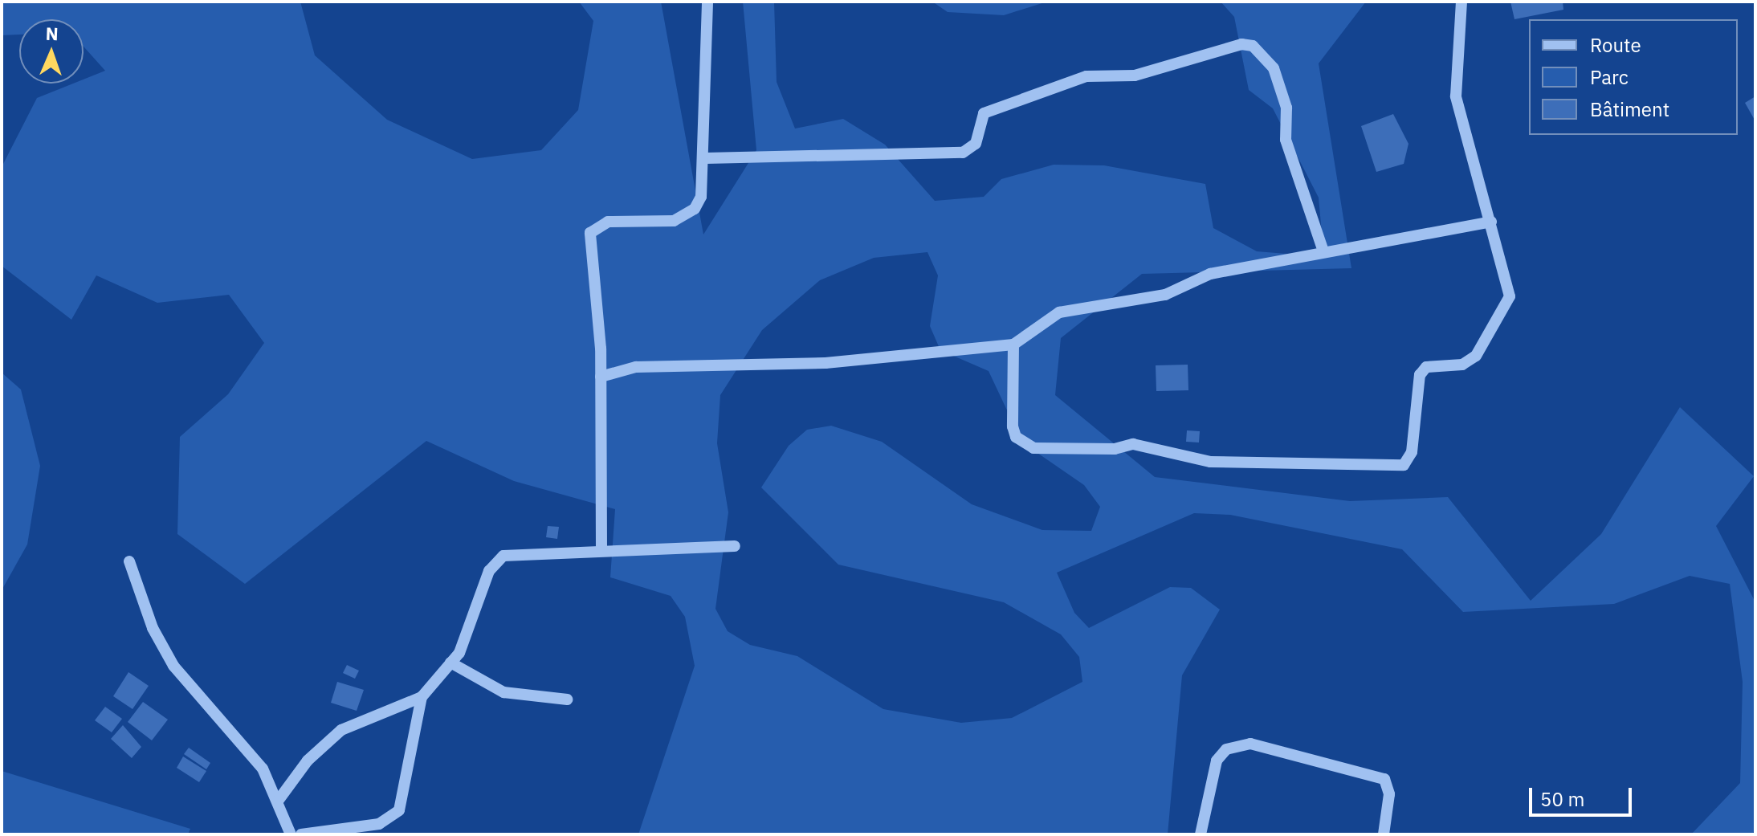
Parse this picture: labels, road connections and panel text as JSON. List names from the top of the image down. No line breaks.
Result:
{"legend":["Route","Parc","Bâtiment"],"scale_bar":"50 m","north":"top"}
